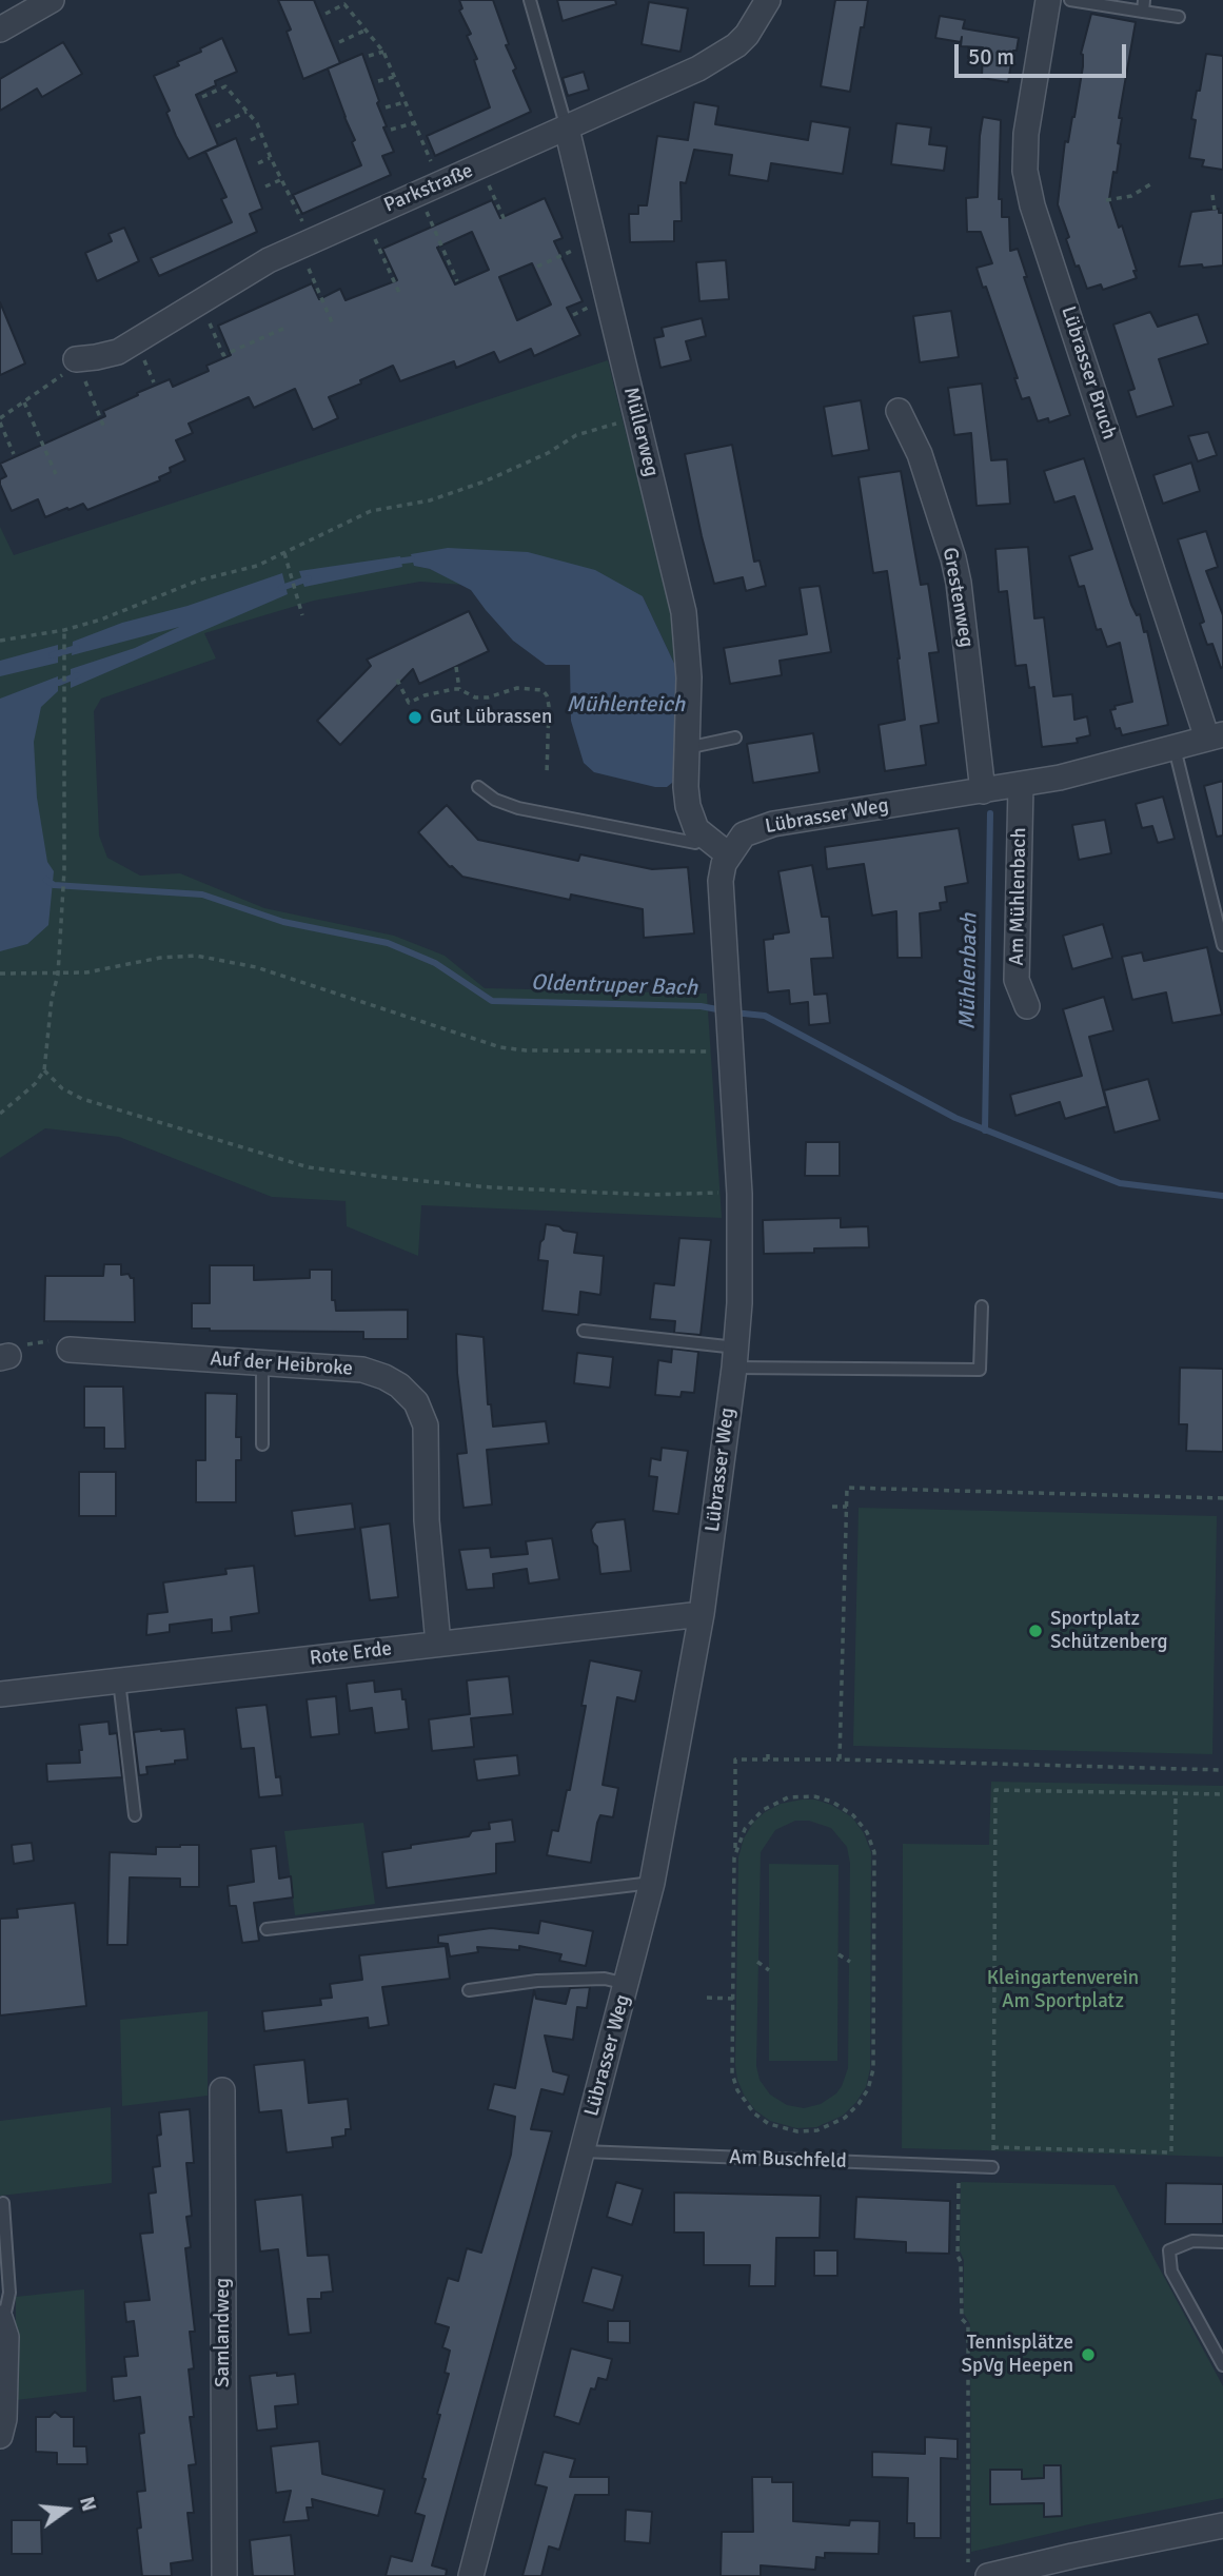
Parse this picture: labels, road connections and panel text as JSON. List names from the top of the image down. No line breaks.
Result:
{"streets":{"street":["Parkstraße","Lübrasser Bruch","Müllerweg","Grestenweg","Lübrasser Weg","Am Mühlenbach","Auf der Heibroke","Rote Erde","Samlandweg"],"lane":["Am Buschfeld"]},"crossings":[["Parkstraße","Müllerweg"],["Lübrasser Bruch","Lübrasser Weg"],["Müllerweg","Lübrasser Weg"],["Grestenweg","Lübrasser Weg"],["Lübrasser Weg","Am Mühlenbach"],["Lübrasser Weg","Rote Erde"],["Lübrasser Weg","Am Buschfeld"],["Auf der Heibroke","Rote Erde"]],"water":["Mühlenteich","Mühlenbach","Oldentruper Bach"],"parks":["Kleingartenverein Am Sportplatz"],"places":["Gut Lübrassen","Sportplatz Schützenberg","Tennisplätze SpVg Heepen"],"scale_bar":"50 m","north":"right"}
